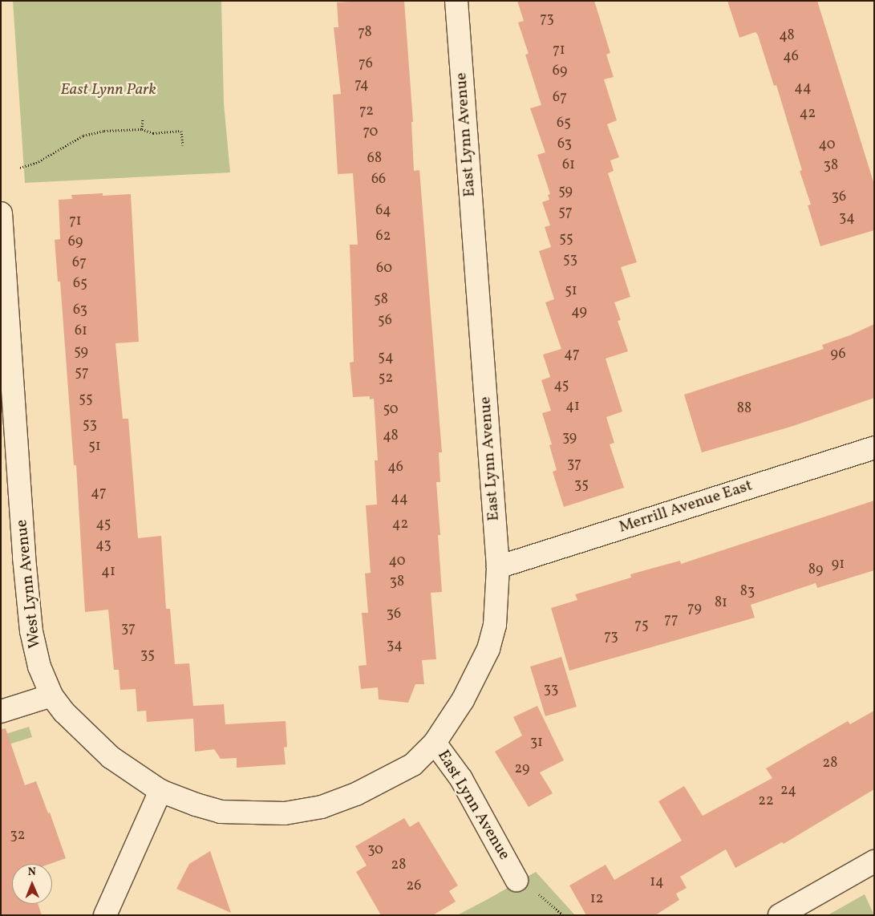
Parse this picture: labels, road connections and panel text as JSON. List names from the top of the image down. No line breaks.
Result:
{"streets":{"street":["East Lynn Avenue","Merrill Avenue East","West Lynn Avenue"]},"crossings":[["East Lynn Avenue","Merrill Avenue East"],["East Lynn Avenue","West Lynn Avenue"]],"parks":["East Lynn Park"],"house_numbers":["73","78","48","71","46","76","69","74","44","67","72","42","65","70","63","40","68","61","38","66","59","36","64","57","34","71","62","55","69","53","67","60","65","51","58","63","49","56","61","59","47","96","54","57","52","45","55","41","88","50","53","48","39","51","37","46","35","47","44","45","42","43","40","91","89","41","38","83","81","79","36","77","75","37","73","34","35","33","31","28","29","24","22","32","30","28","14","26","12"],"north":"top"}
